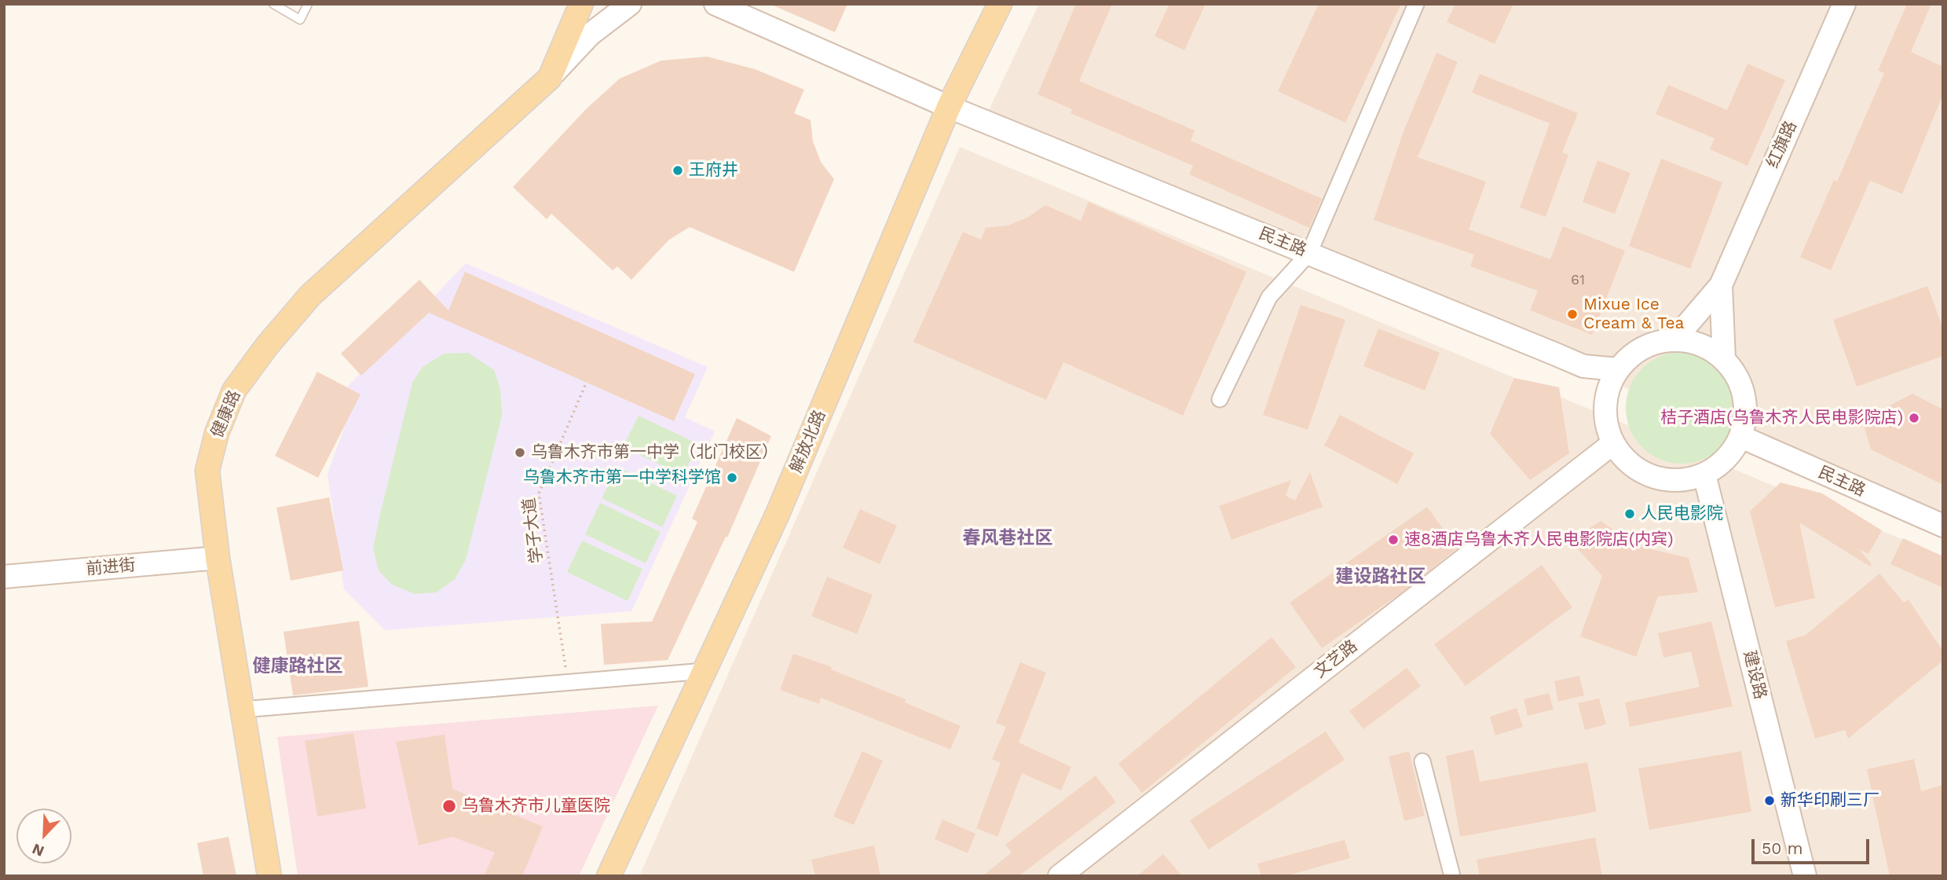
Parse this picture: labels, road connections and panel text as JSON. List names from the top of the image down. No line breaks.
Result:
{"streets":{"main road":["健康路","解放北路"],"street":["红旗路","民主路","前进街","文艺路","建设路"],"path":["学子大道"]},"crossings":[["民主路","解放北路"],["民主路","文艺路"],["民主路","建设路"],["健康路","前进街"],["文艺路","建设路"]],"districts":["春风巷社区","建设路社区","健康路社区"],"places":["王府井","Mixue Ice Cream & Tea","桔子酒店(乌鲁木齐人民电影院店)","乌鲁木齐市第一中学（北门校区）","乌鲁木齐市第一中学科学馆","人民电影院","速8酒店乌鲁木齐人民电影院店(内宾)","新华印刷三厂","乌鲁木齐市儿童医院"],"house_numbers":["61"],"scale_bar":"50 m","north":"bottom left"}
